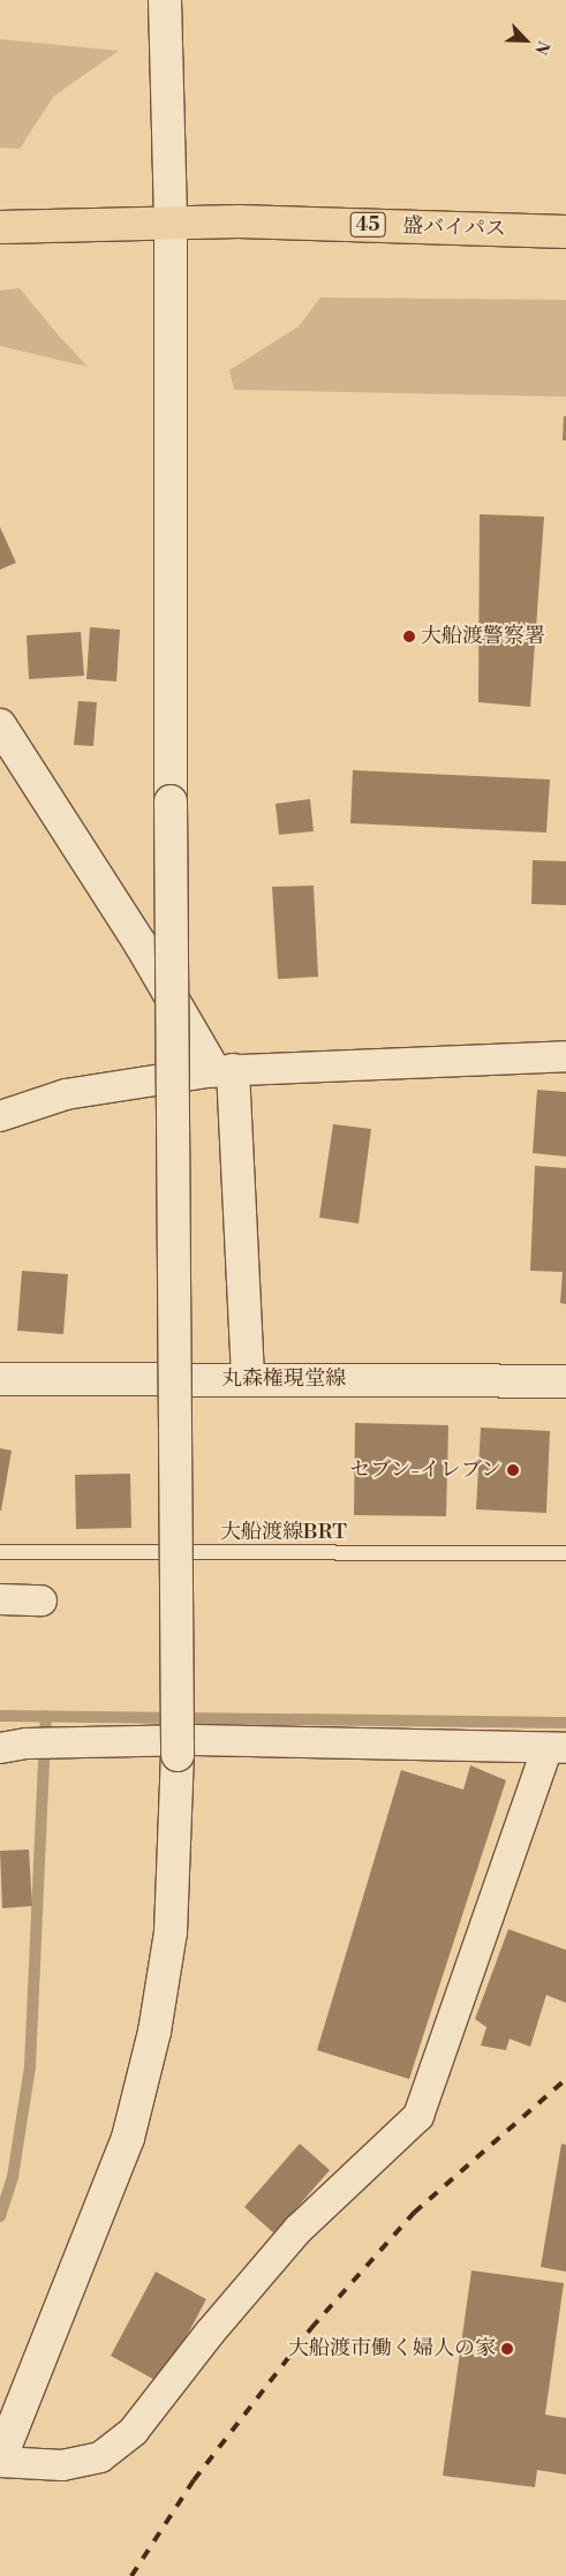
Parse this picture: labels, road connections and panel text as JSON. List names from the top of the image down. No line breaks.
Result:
{"streets":{"highway":["45","盛バイパス"],"street":["丸森権現堂線"],"lane":["大船渡線BRT"]},"crossings":[["45","盛バイパス"]],"places":["大船渡警察署","セブン-イレブン","大船渡市働く婦人の家"],"north":"bottom right"}
